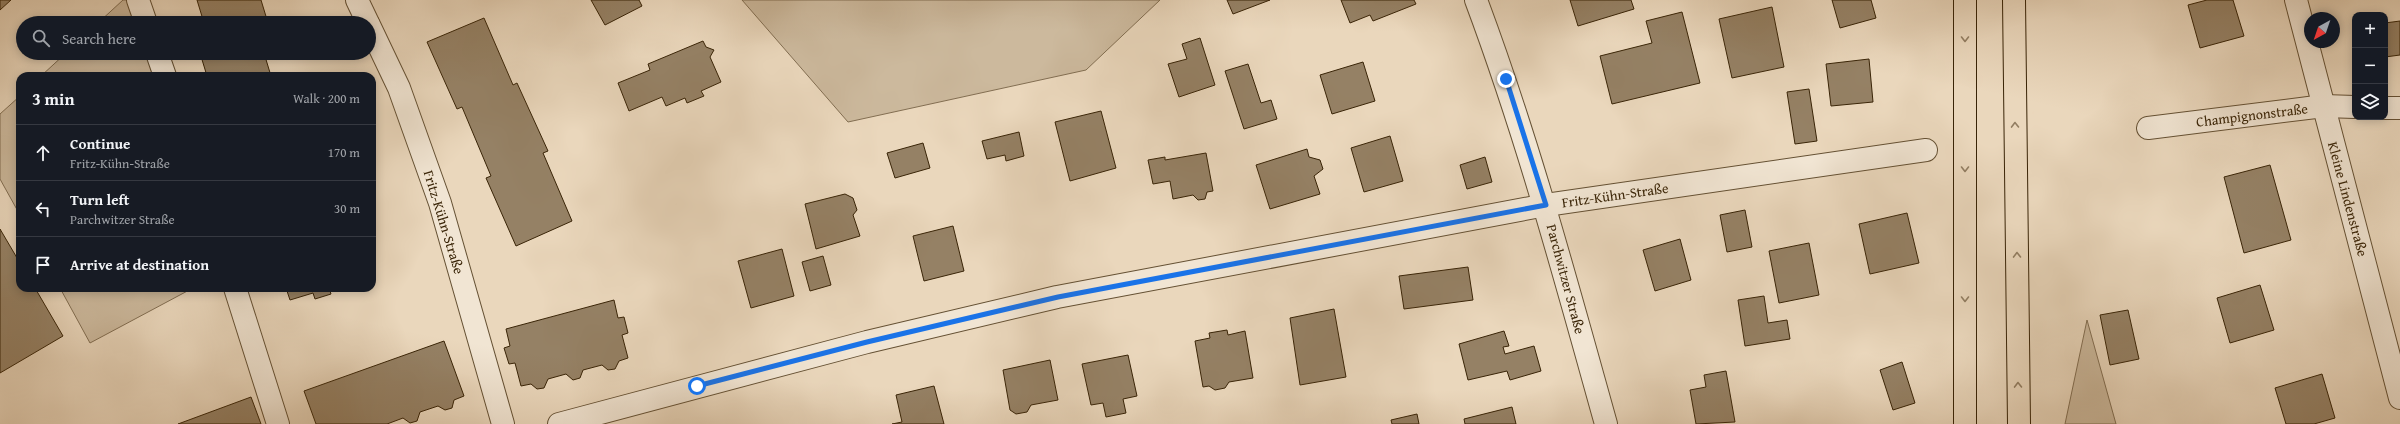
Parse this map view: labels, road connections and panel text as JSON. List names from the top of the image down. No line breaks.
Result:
{"streets":{"street":["Champignonstraße","Fritz-Kühn-Straße","Kleine Lindenstraße","Parchwitzer Straße"]},"crossings":[["Champignonstraße","Kleine Lindenstraße"],["Fritz-Kühn-Straße","Parchwitzer Straße"]],"north":"bottom left","page":{"map_buttons":["+","−"],"search":"Search here","heading":["3 min","Walk · 200 m"],"list":[["Continue","Fritz-Kühn-Straße","170 m"],["Turn left","Parchwitzer Straße","30 m"],"Arrive at destination"]}}
